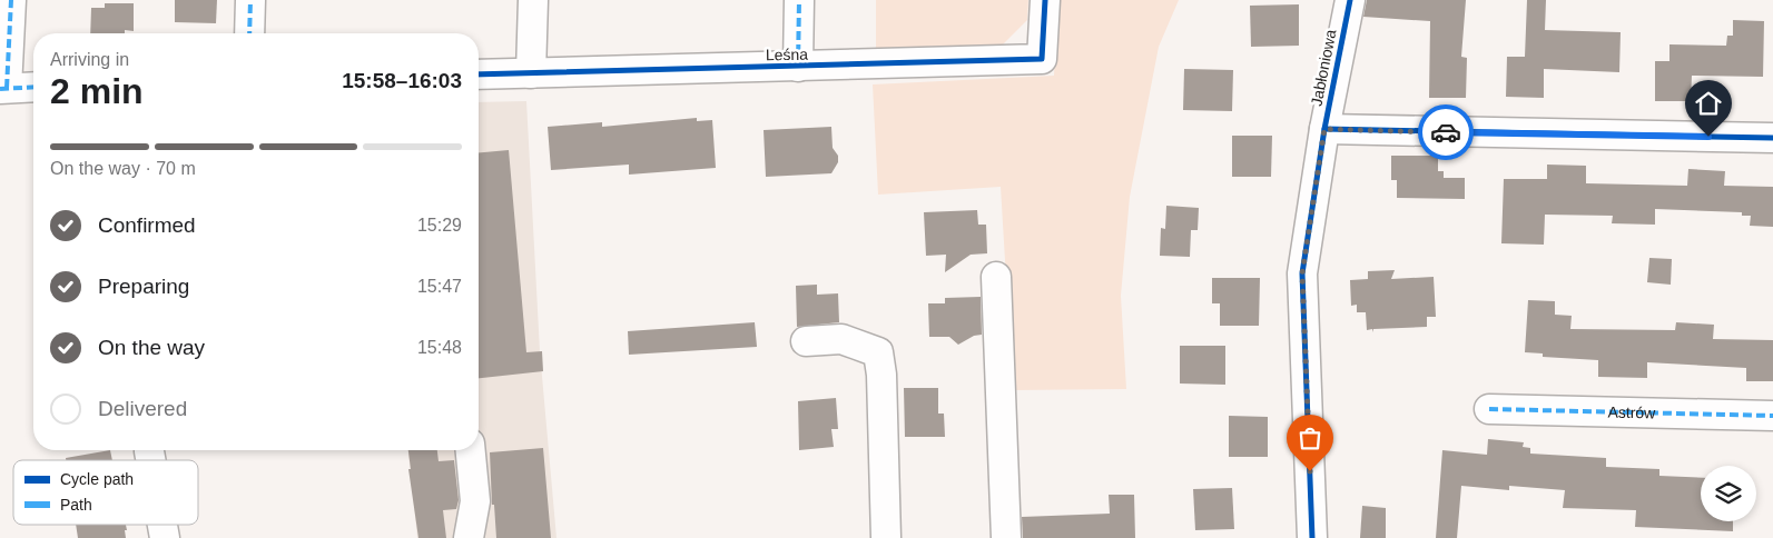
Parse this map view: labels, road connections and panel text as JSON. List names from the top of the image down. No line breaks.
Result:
{"streets":{"street":["Leśna","Jabłoniowa","Astrów"]},"legend":["Cycle path","Path"],"page":{"heading":["2 min","Arriving in","15:58–16:03"],"bar":"On the way · 70 m","list":[["Confirmed","15:29"],["Preparing","15:47"],["On the way","15:48"],"Delivered"]}}
